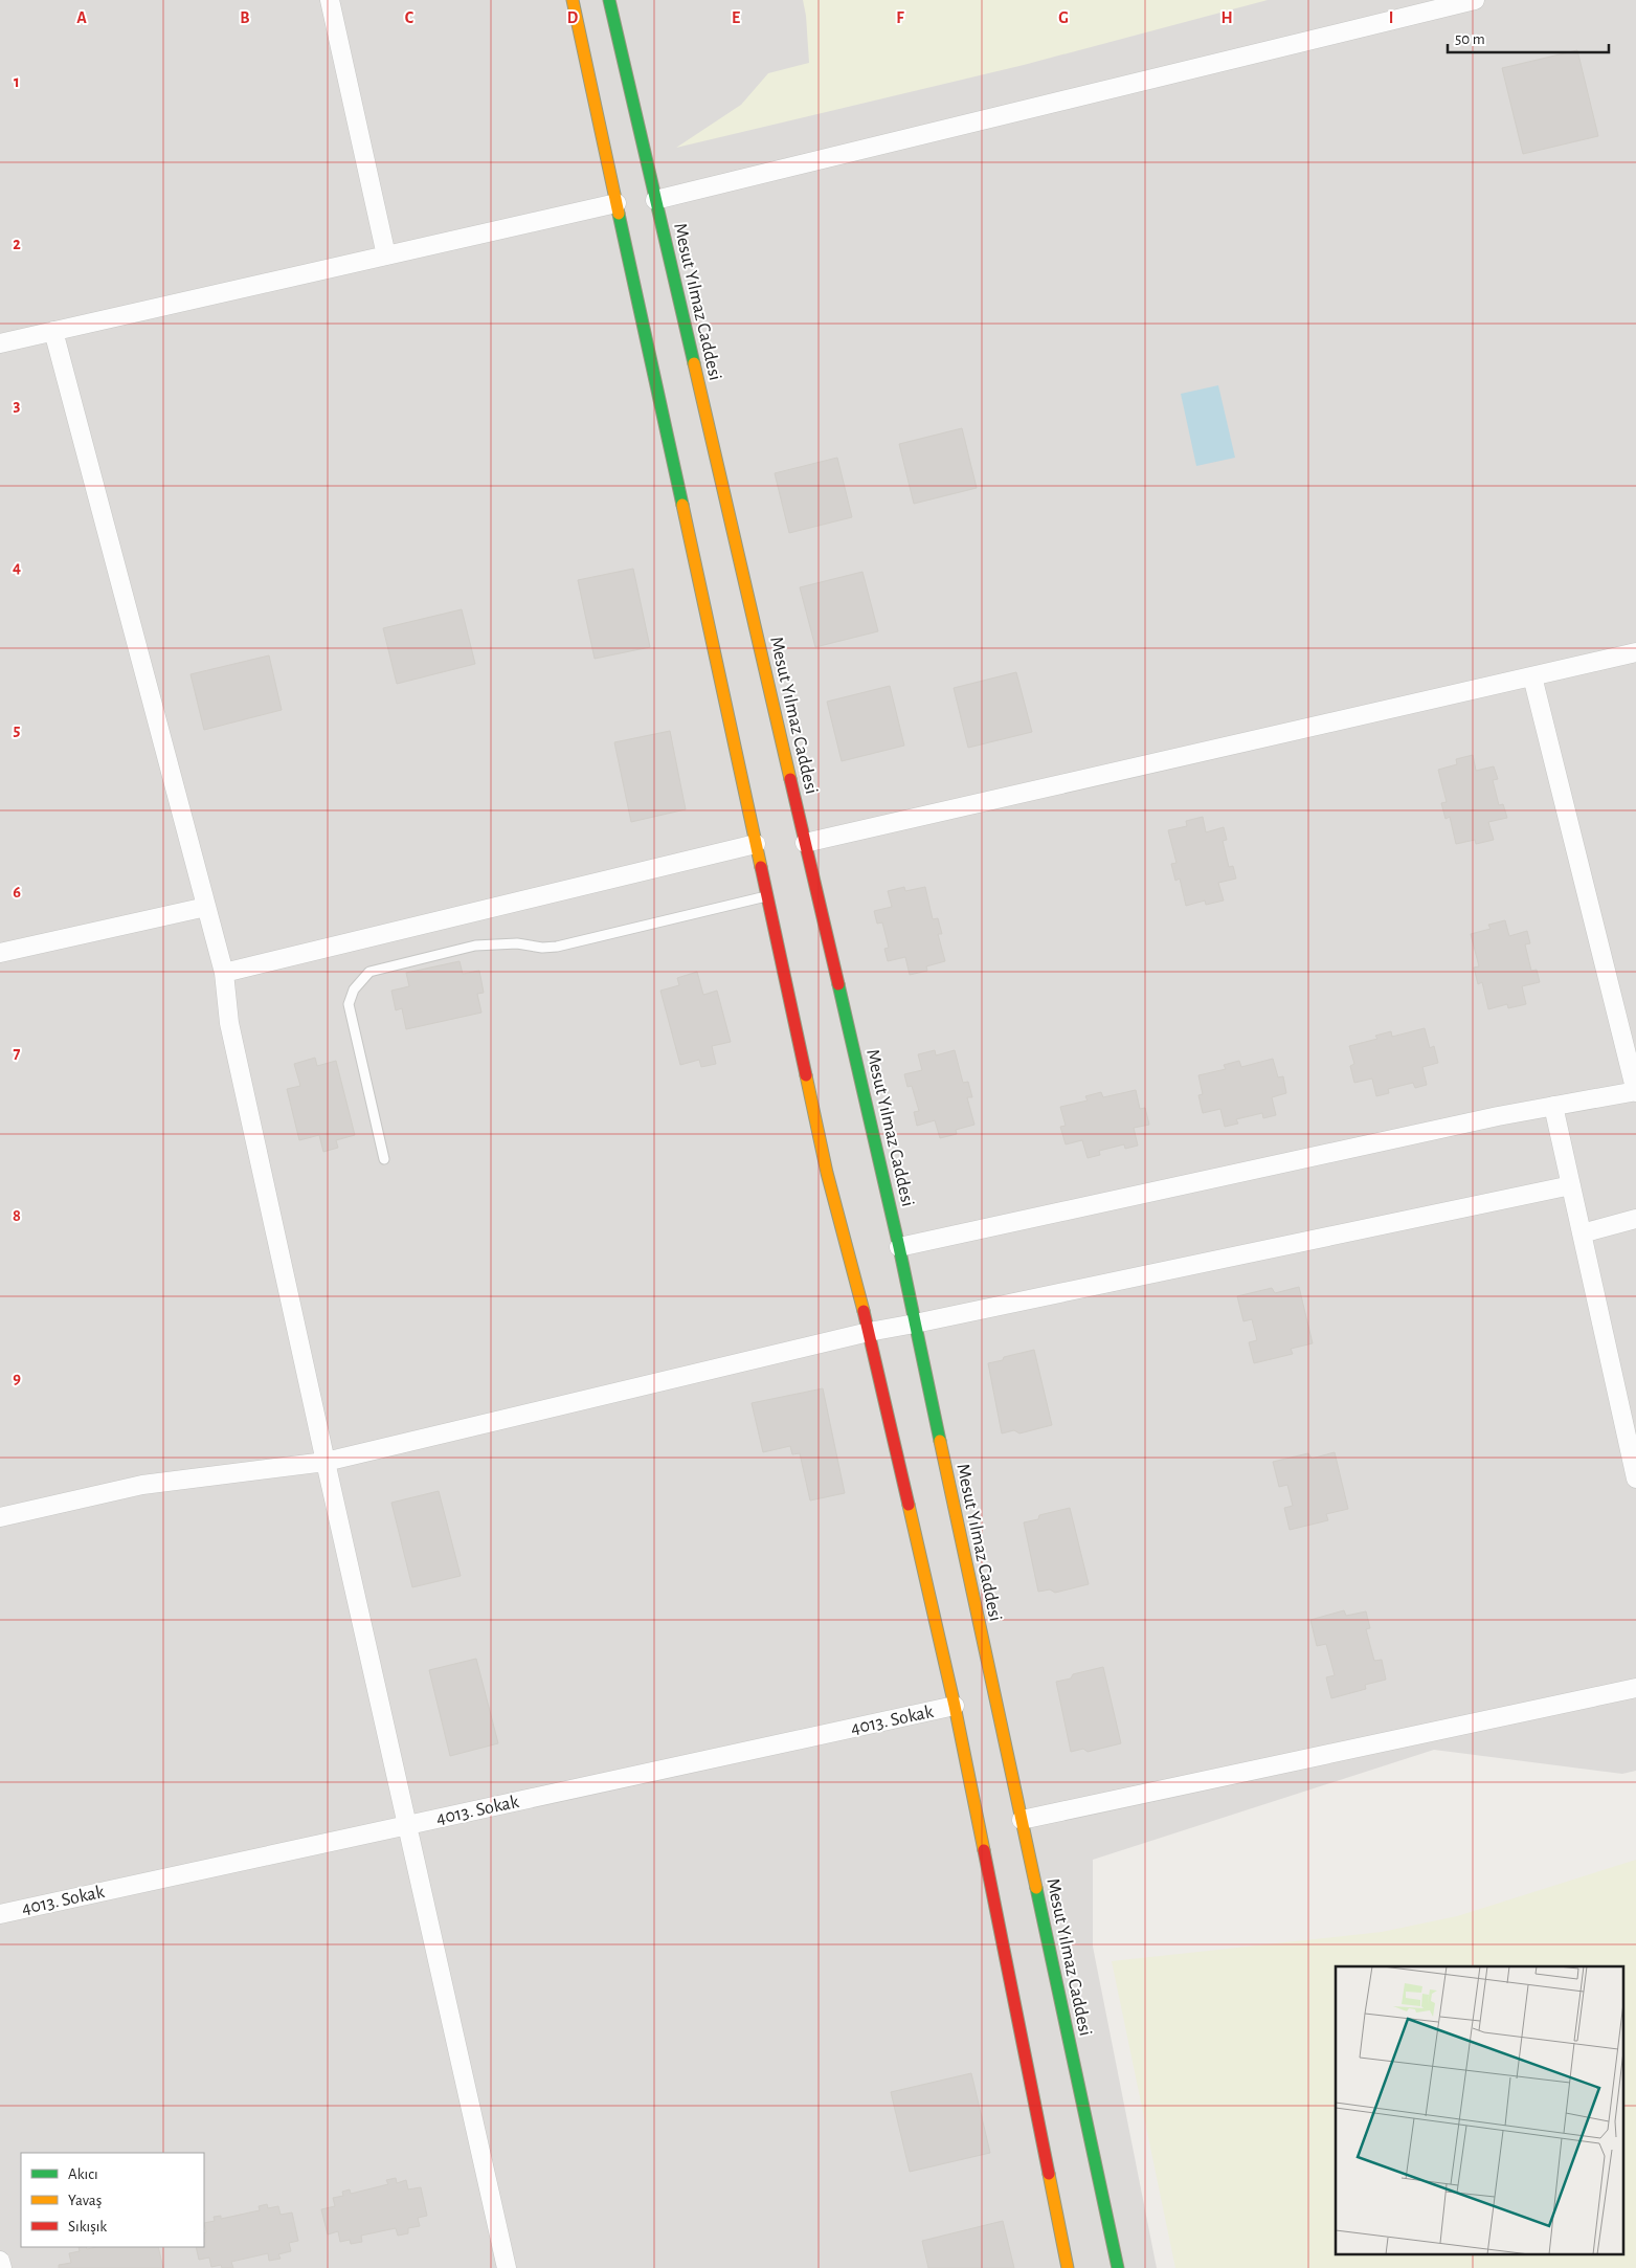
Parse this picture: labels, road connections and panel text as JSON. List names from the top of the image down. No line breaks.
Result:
{"streets":{"main road":["Mesut Yılmaz Caddesi"],"street":["4013. Sokak"]},"legend":["Akıcı","Yavaş","Sıkışık"],"scale_bar":"50 m","grid":{"columns":["A","B","C","D","E","F","G","H","I"],"rows":["1","2","3","4","5","6","7","8","9"]}}
